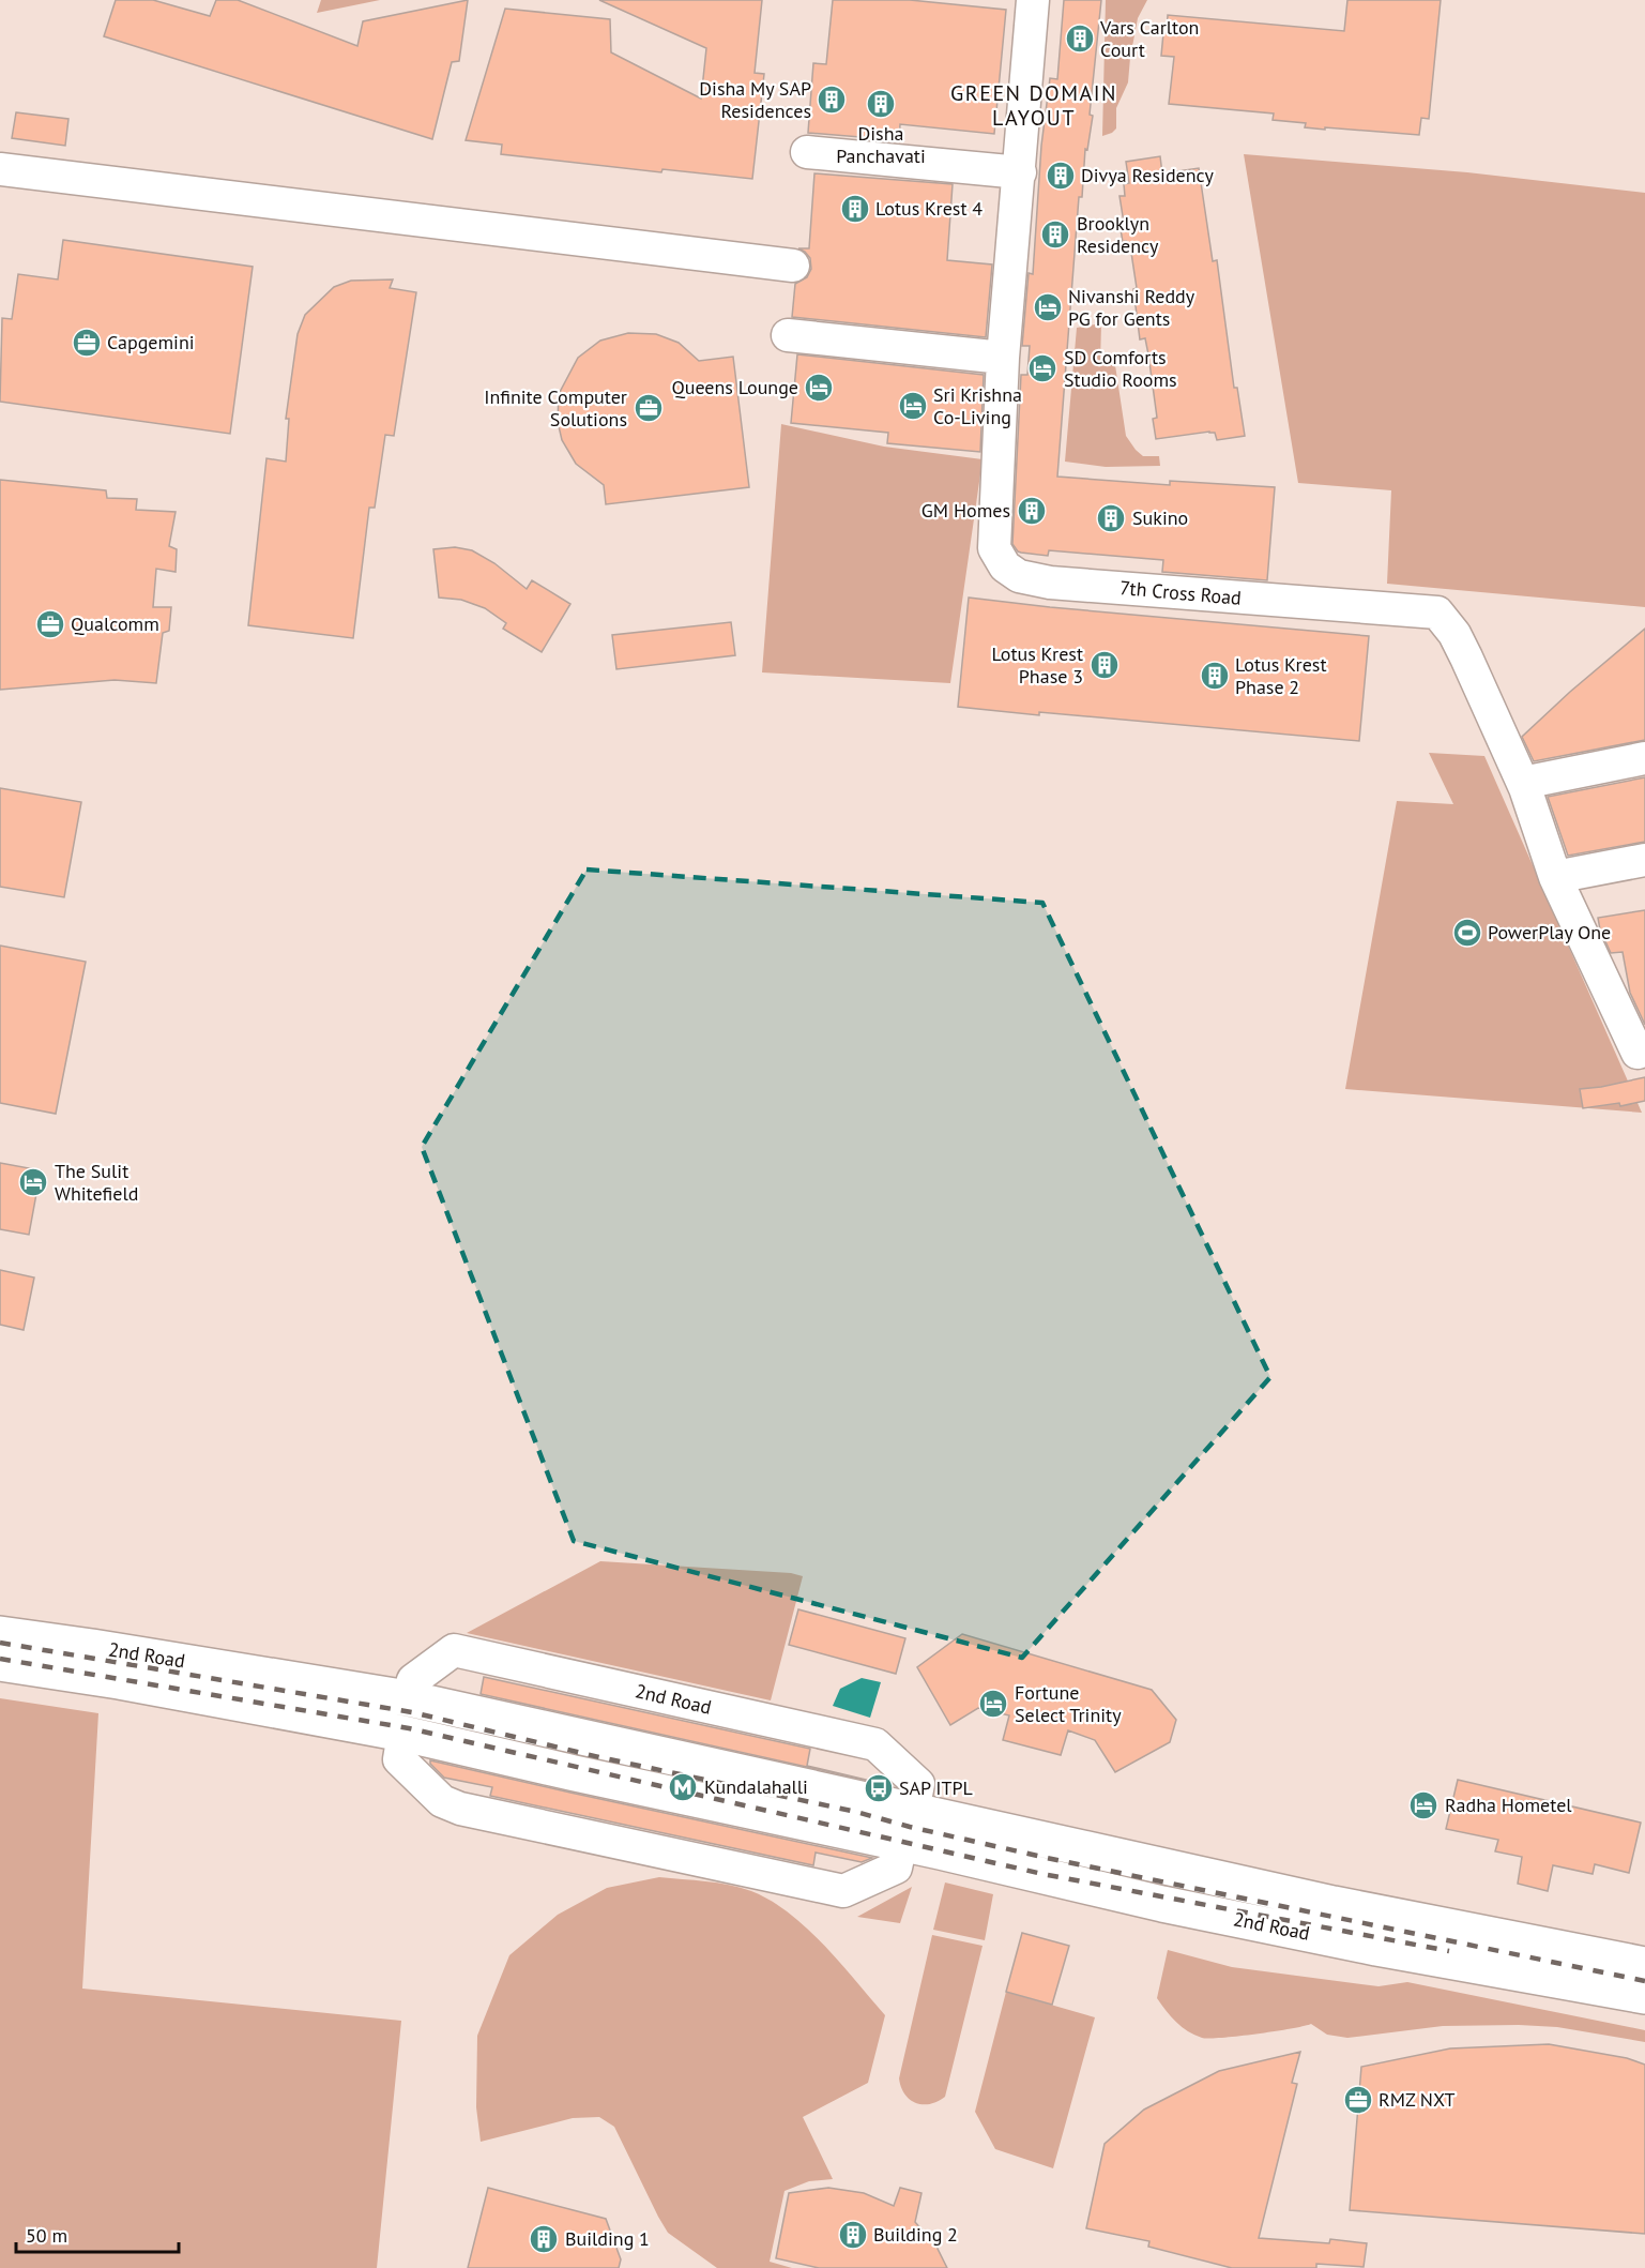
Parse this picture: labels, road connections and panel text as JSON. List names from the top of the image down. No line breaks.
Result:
{"streets":{"main road":["2nd Road"],"street":["7th Cross Road"]},"districts":["GREEN DOMAIN LAYOUT"],"places":{"building":["Vars Carlton Court","Disha My SAP Residences","Disha Panchavati","Divya Residency","Lotus Krest 4","Brooklyn Residency","GM Homes","Sukino","Lotus Krest Phase 3","Lotus Krest Phase 2","Building 2","Building 1"],"hotel":["Nivanshi Reddy PG for Gents","SD Comforts Studio Rooms","Queens Lounge","Sri Krishna Co-Living","The Sulit Whitefield","Fortune Select Trinity","Radha Hometel"],"office":["Capgemini","Infinite Computer Solutions","Qualcomm","RMZ NXT"],"sports":["PowerPlay One"],"metro station":["Kundalahalli"],"bus stop":["SAP ITPL"]},"scale_bar":"50 m"}
